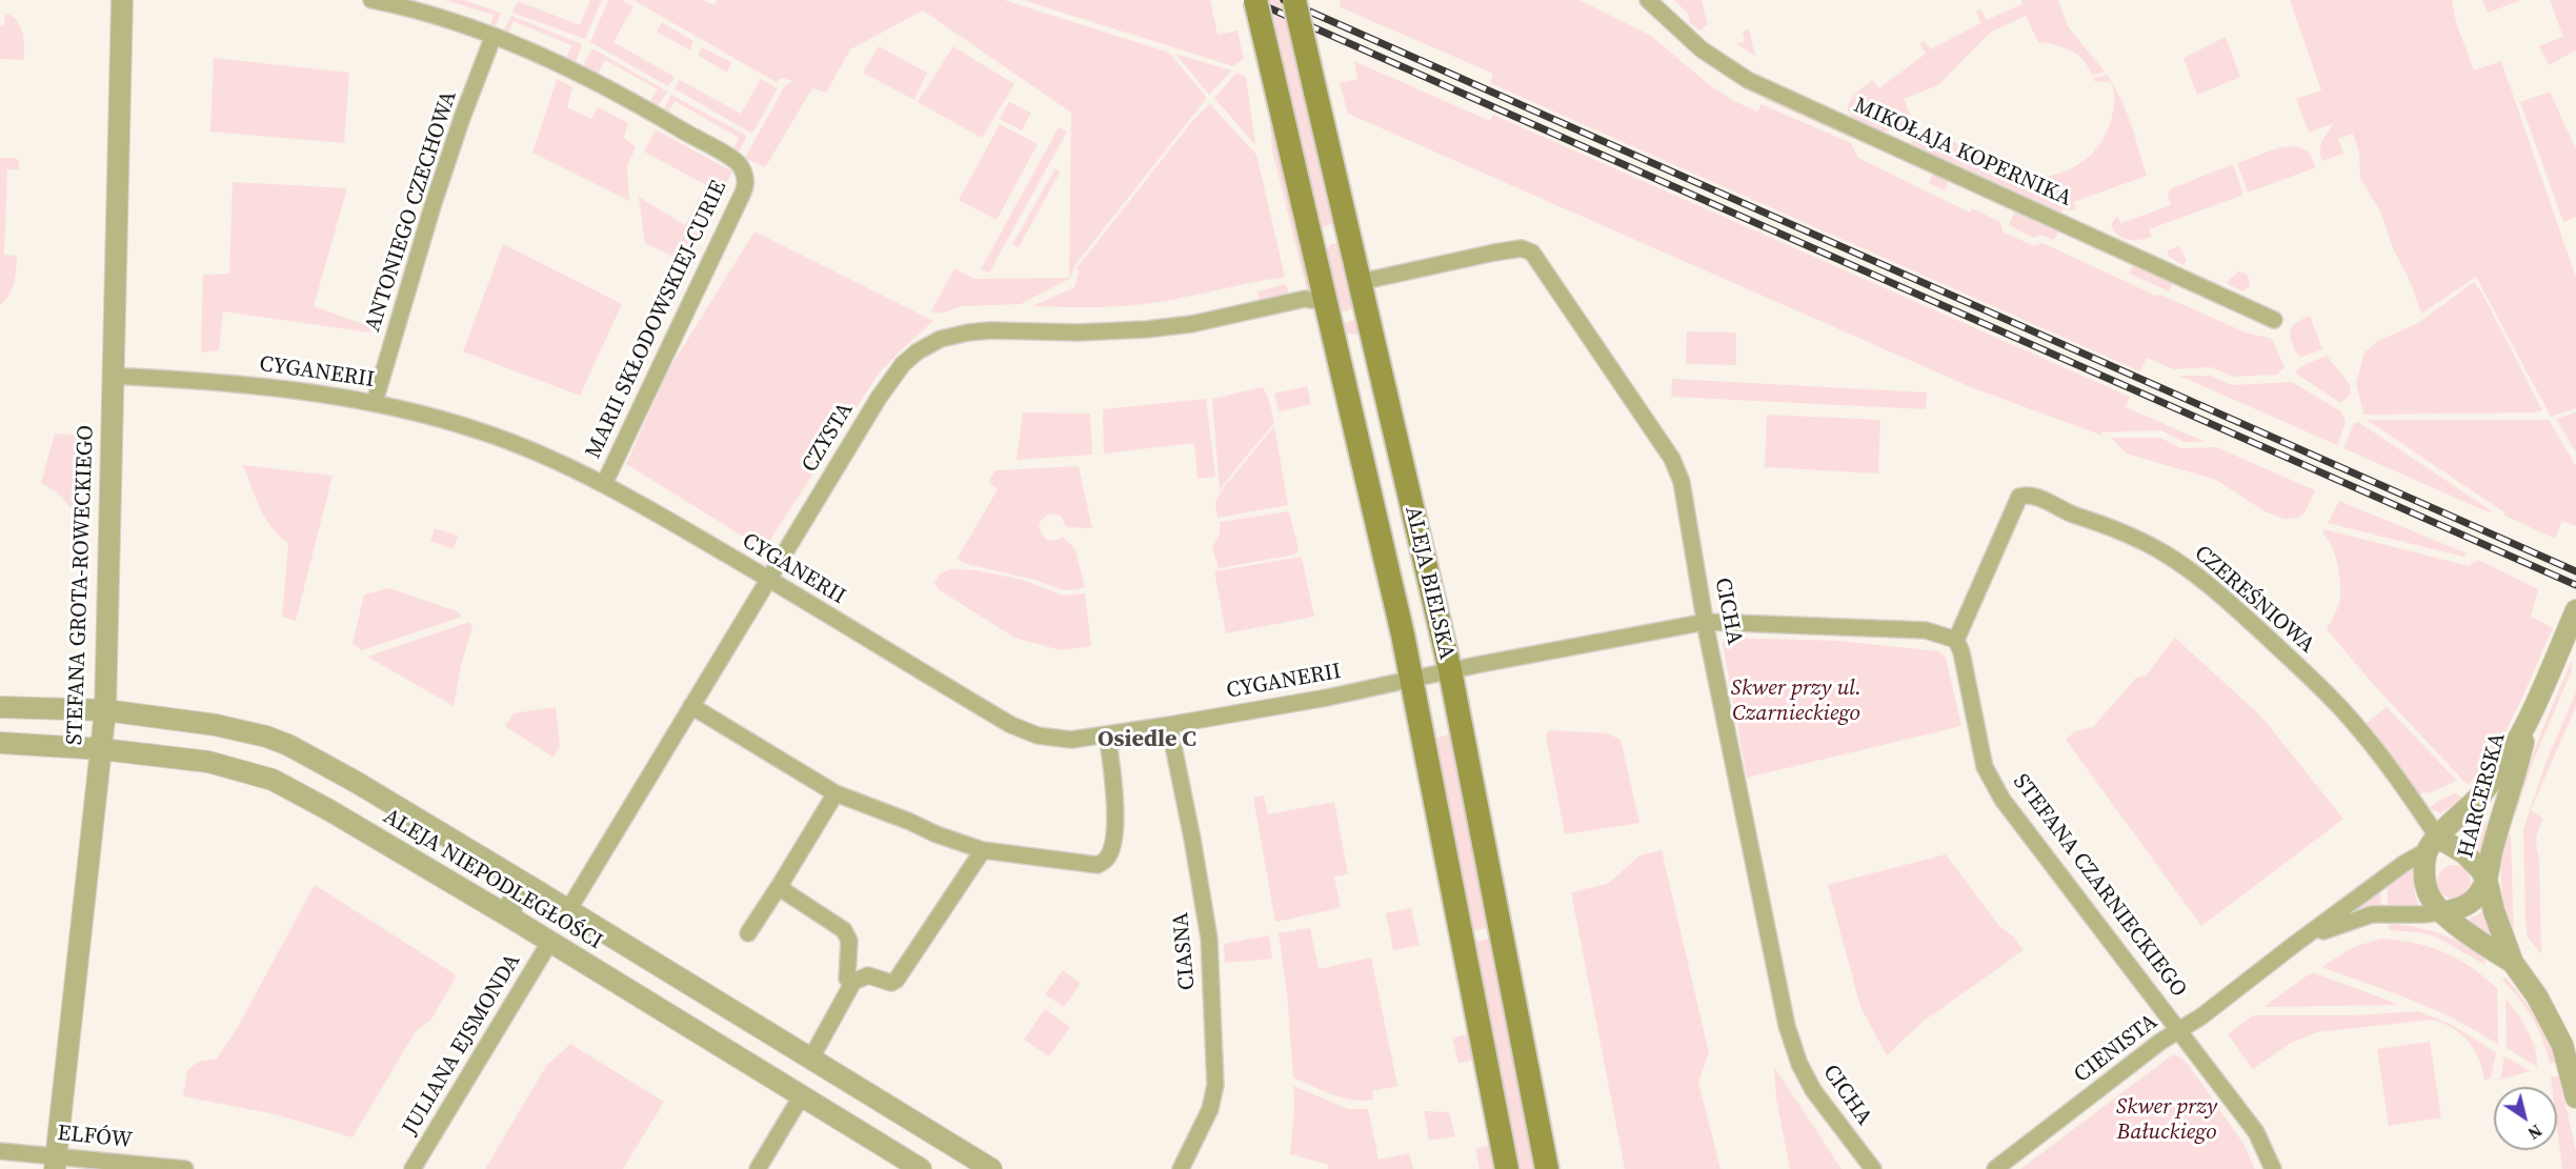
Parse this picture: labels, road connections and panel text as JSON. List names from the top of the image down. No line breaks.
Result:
{"streets":{"main road":["ALEJA BIELSKA"],"street":["MIKOŁAJA KOPERNIKA","ANTONIEGO CZECHOWA","MARII SKŁODOWSKIEJ-CURIE","CYGANERII","CZYSTA","STEFANA GROTA-ROWECKIEGO","CZEREŚNIOWA","CICHA","HARCERSKA","ALEJA NIEPODLEGŁOŚCI","STEFANA CZARNIECKIEGO","CIASNA","JULIANA EJSMONDA","CIENISTA","ELFÓW"]},"crossings":[["ANTONIEGO CZECHOWA","MARII SKŁODOWSKIEJ-CURIE"],["ANTONIEGO CZECHOWA","CYGANERII"],["MARII SKŁODOWSKIEJ-CURIE","CYGANERII"],["CYGANERII","CZYSTA"],["CYGANERII","ALEJA BIELSKA"],["CYGANERII","STEFANA GROTA-ROWECKIEGO"],["CYGANERII","CIASNA"],["CZYSTA","ALEJA BIELSKA"],["CZYSTA","ALEJA NIEPODLEGŁOŚCI"],["ALEJA BIELSKA","CICHA"],["STEFANA GROTA-ROWECKIEGO","ALEJA NIEPODLEGŁOŚCI"],["STEFANA GROTA-ROWECKIEGO","ELFÓW"],["CZEREŚNIOWA","HARCERSKA"],["CZEREŚNIOWA","STEFANA CZARNIECKIEGO"],["CZEREŚNIOWA","CIENISTA"],["HARCERSKA","CIENISTA"],["ALEJA NIEPODLEGŁOŚCI","JULIANA EJSMONDA"],["STEFANA CZARNIECKIEGO","CIENISTA"]],"districts":["Osiedle C"],"parks":["Skwer przy ul. Czarnieckiego","Skwer przy Bałuckiego"],"north":"bottom right"}
